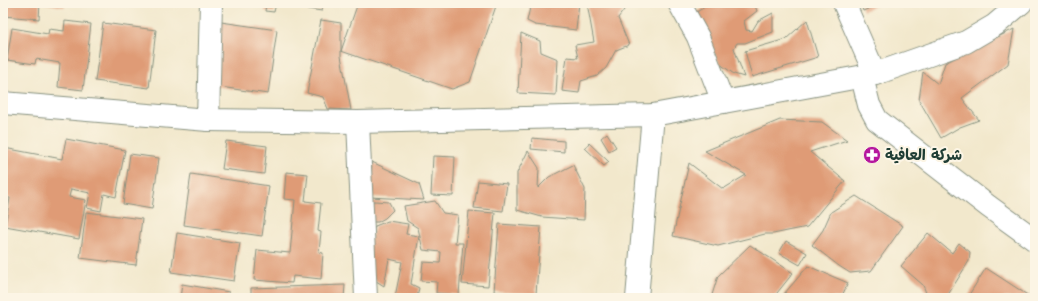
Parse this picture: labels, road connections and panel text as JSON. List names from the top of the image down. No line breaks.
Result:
{"places":{"pharmacy":["شركة العافية"]}}
